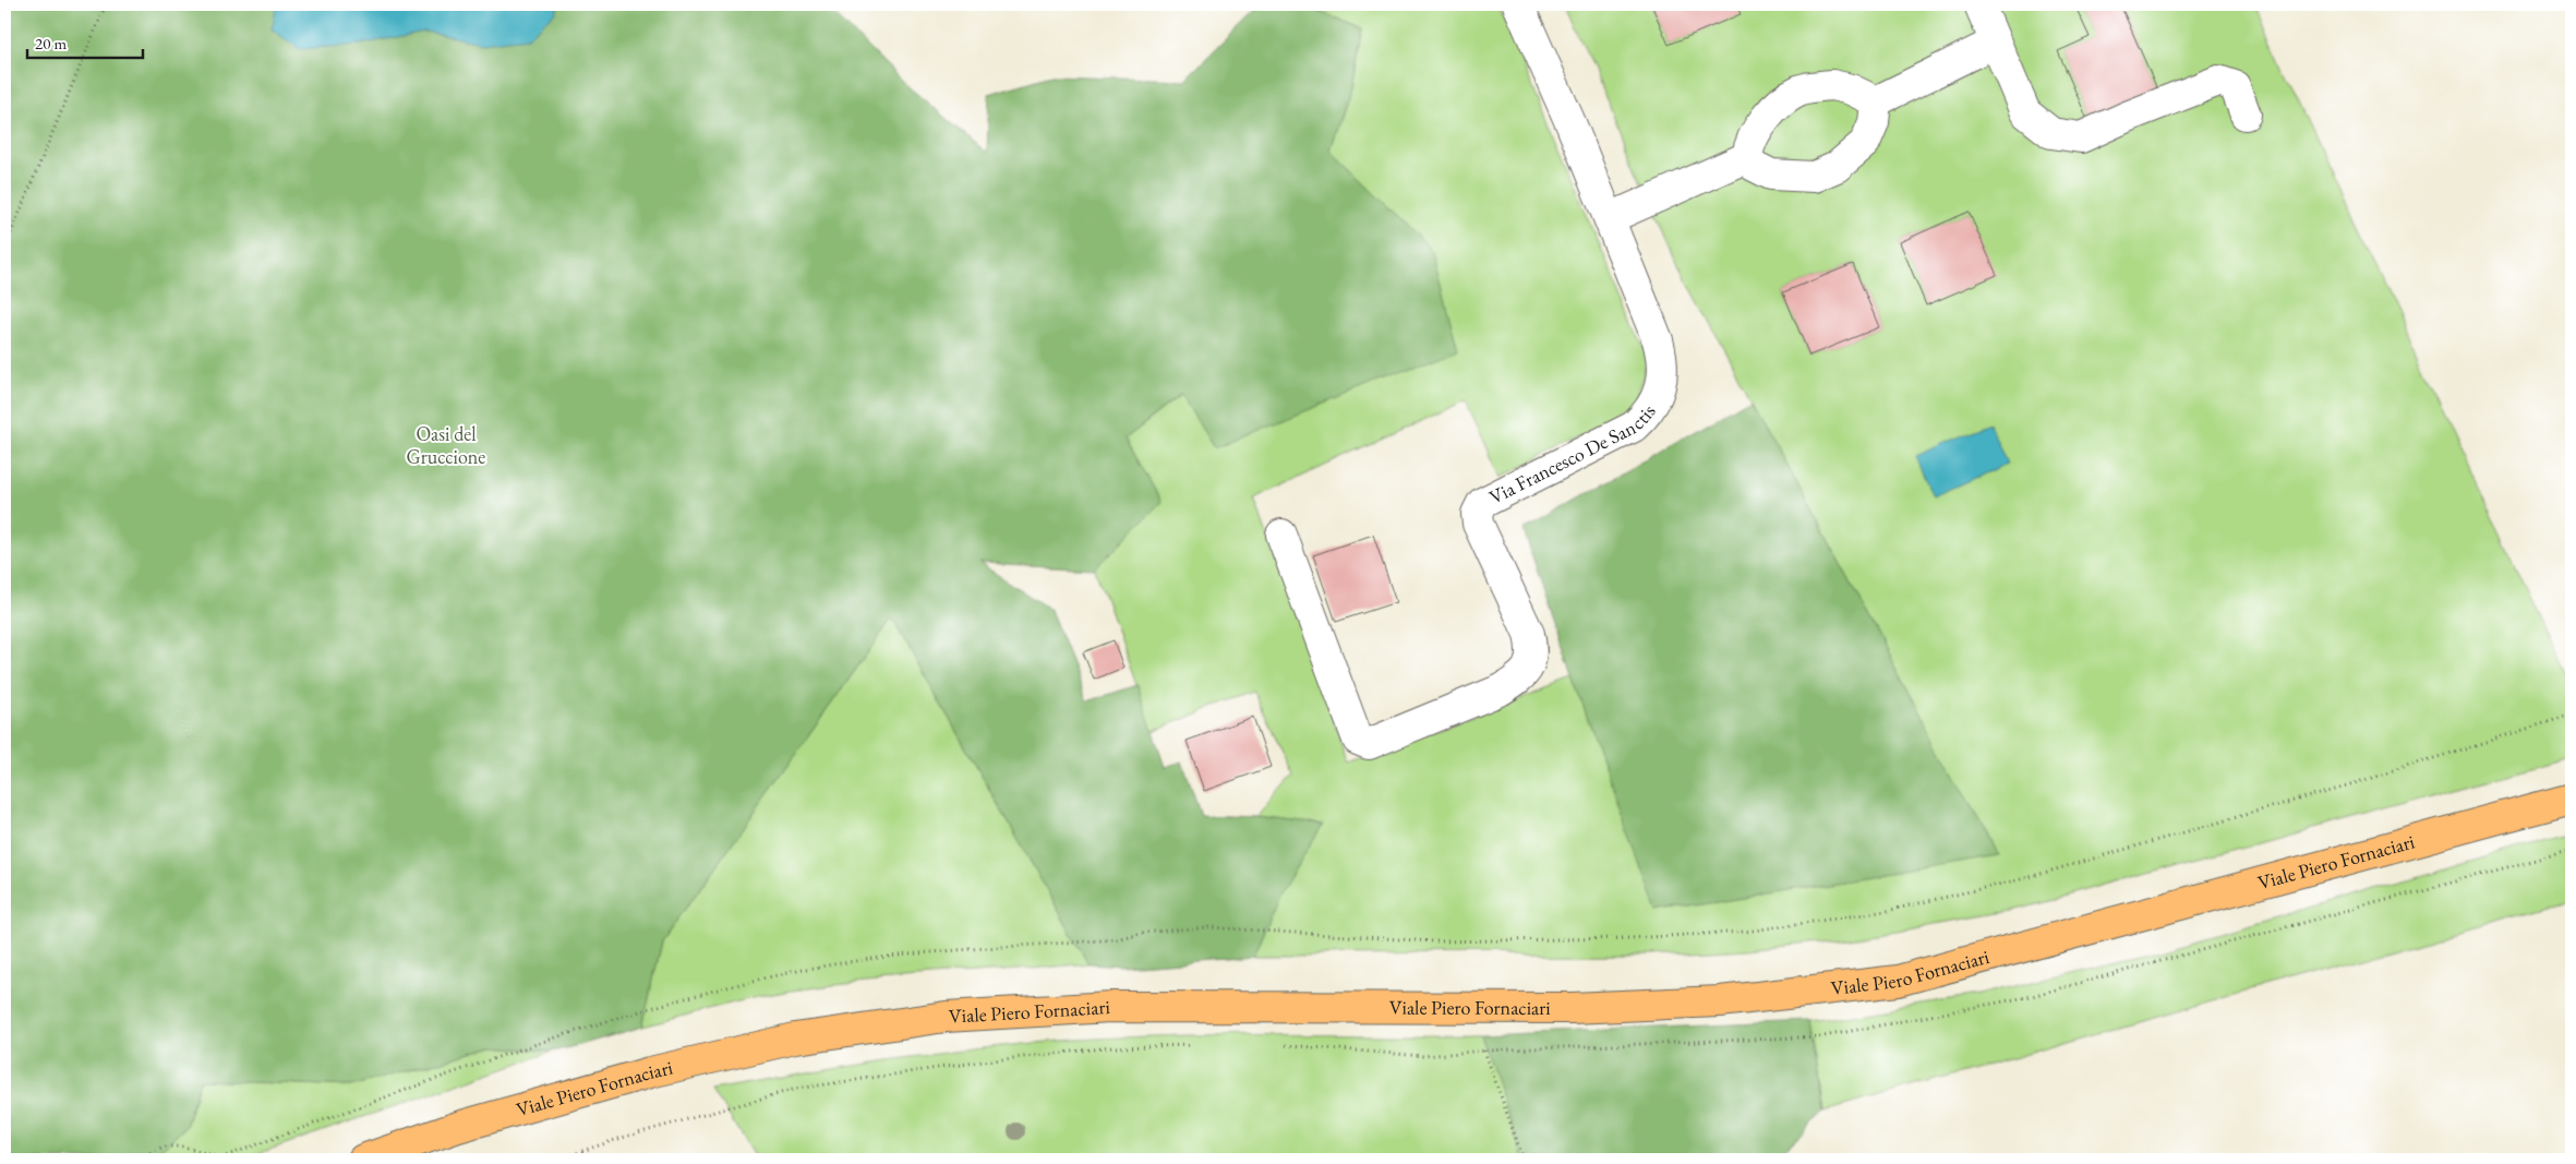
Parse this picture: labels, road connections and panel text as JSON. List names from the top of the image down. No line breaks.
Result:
{"streets":{"main road":["Viale Piero Fornaciari"],"street":["Via Francesco De Sanctis"]},"parks":["Oasi del Gruccione"],"scale_bar":"20 m"}
